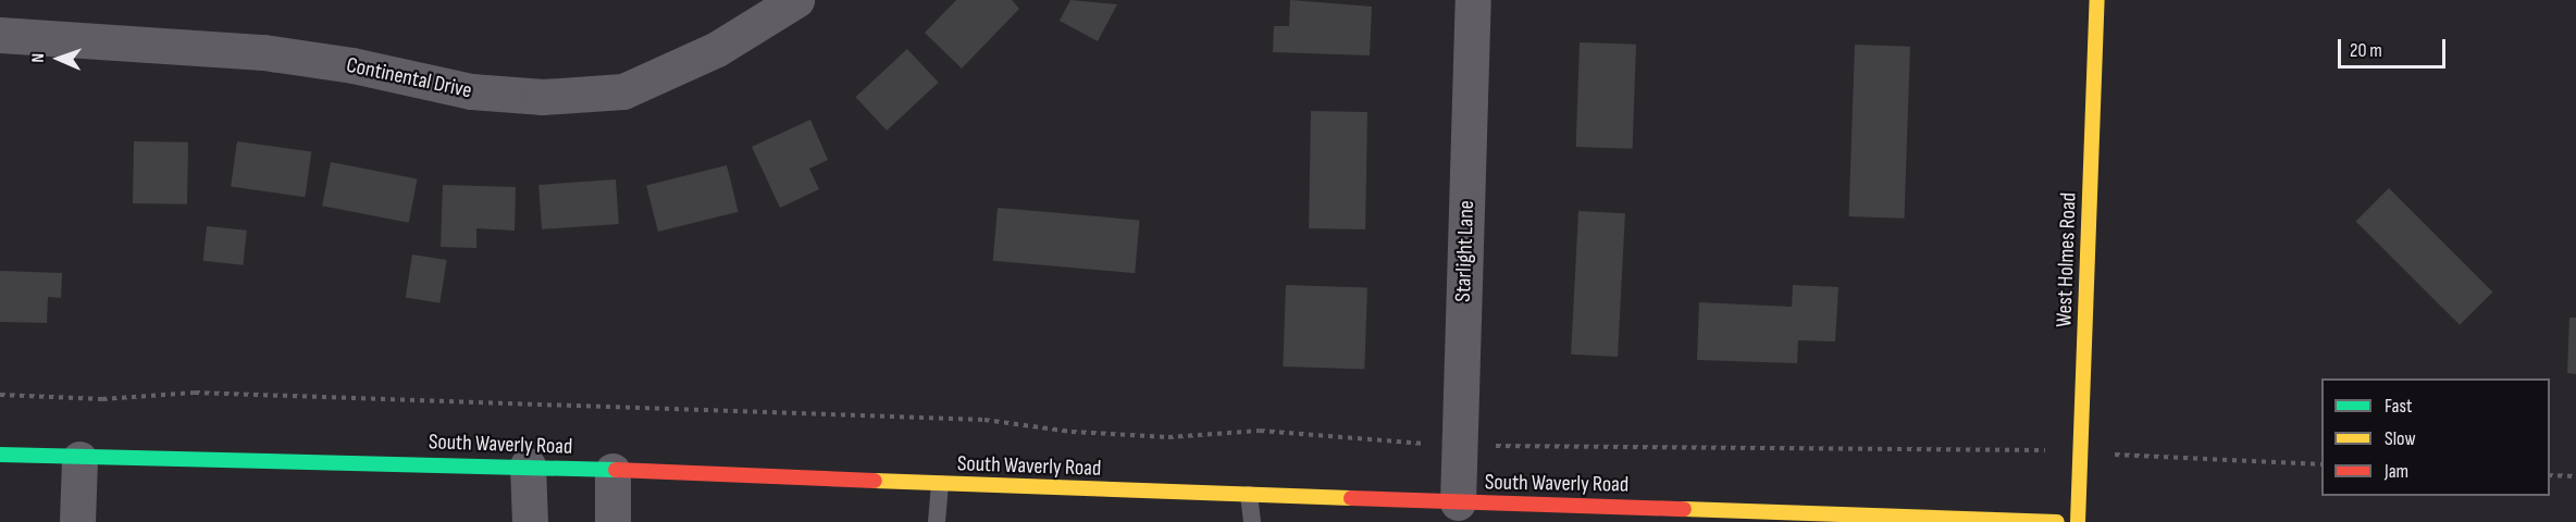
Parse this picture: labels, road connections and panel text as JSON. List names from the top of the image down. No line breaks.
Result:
{"streets":{"main road":["West Holmes Road","South Waverly Road"],"street":["Continental Drive","Starlight Lane"]},"crossings":[["Starlight Lane","South Waverly Road"]],"legend":["Fast","Slow","Jam"],"scale_bar":"20 m","north":"left"}
